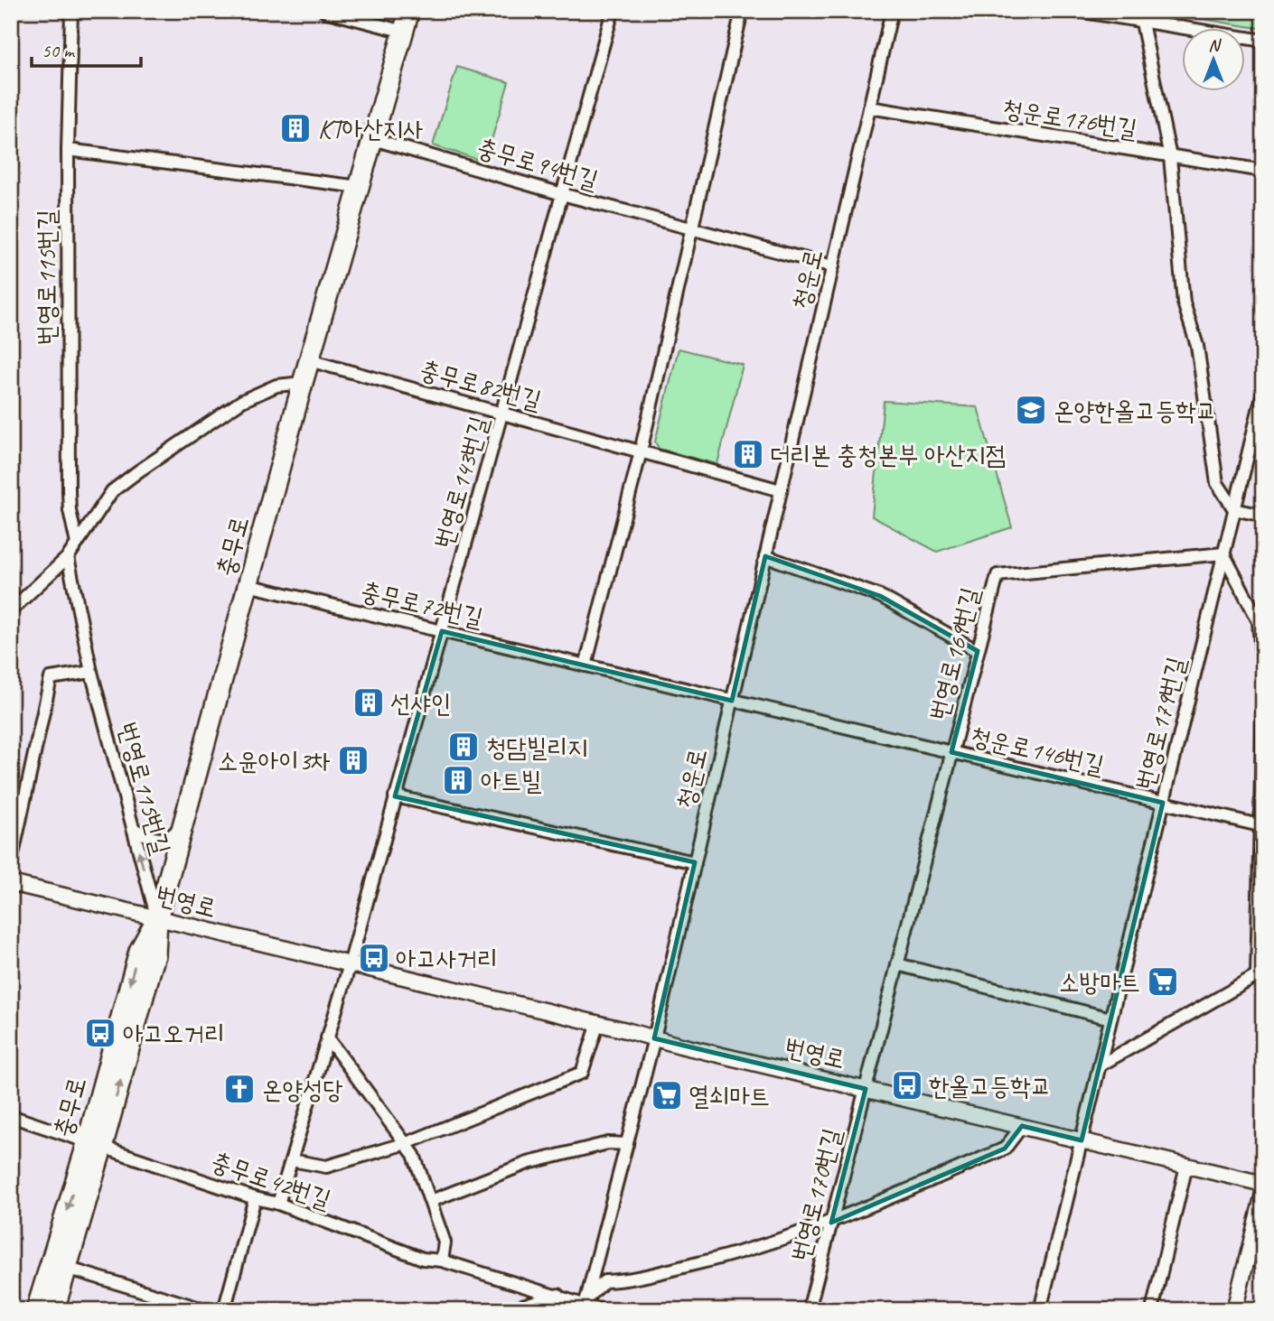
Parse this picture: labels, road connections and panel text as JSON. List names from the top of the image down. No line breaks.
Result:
{"streets":{"main road":["충무로"],"street":["청운로176번길","충무로94번길","번영로115번길","청운로","충무로82번길","번영로143번길","충무로72번길","번영로169번길","번영로179번길","청운로146번길","번영로","충무로42번길","번영로170번길"]},"crossings":[["청운로176번길","청운로"],["충무로94번길","청운로"],["충무로94번길","번영로143번길"],["충무로94번길","충무로"],["번영로115번길","충무로"],["번영로115번길","번영로"],["청운로","충무로82번길"],["청운로","충무로72번길"],["청운로","청운로146번길"],["청운로","번영로"],["청운로","충무로42번길"],["충무로82번길","번영로143번길"],["충무로82번길","충무로"],["번영로143번길","충무로72번길"],["번영로143번길","번영로"],["충무로","충무로72번길"],["충무로","번영로"],["충무로","충무로42번길"],["충무로72번길","청운로146번길"],["번영로169번길","번영로179번길"],["번영로169번길","청운로146번길"],["번영로169번길","번영로"],["번영로169번길","번영로170번길"],["번영로179번길","청운로146번길"],["번영로179번길","번영로"],["번영로","번영로170번길"]],"places":{"building":["KT아산지사","더리본 충청본부 아산지점","선샤인","청담빌리지","소윤아이3차","아트빌"],"school or university":["온양한올고등학교"],"bus stop":["아고사거리","아고오거리","한올고등학교"],"supermarket":["소방마트","열쇠마트"],"church":["온양성당"]},"scale_bar":"50 m","north":"top"}
